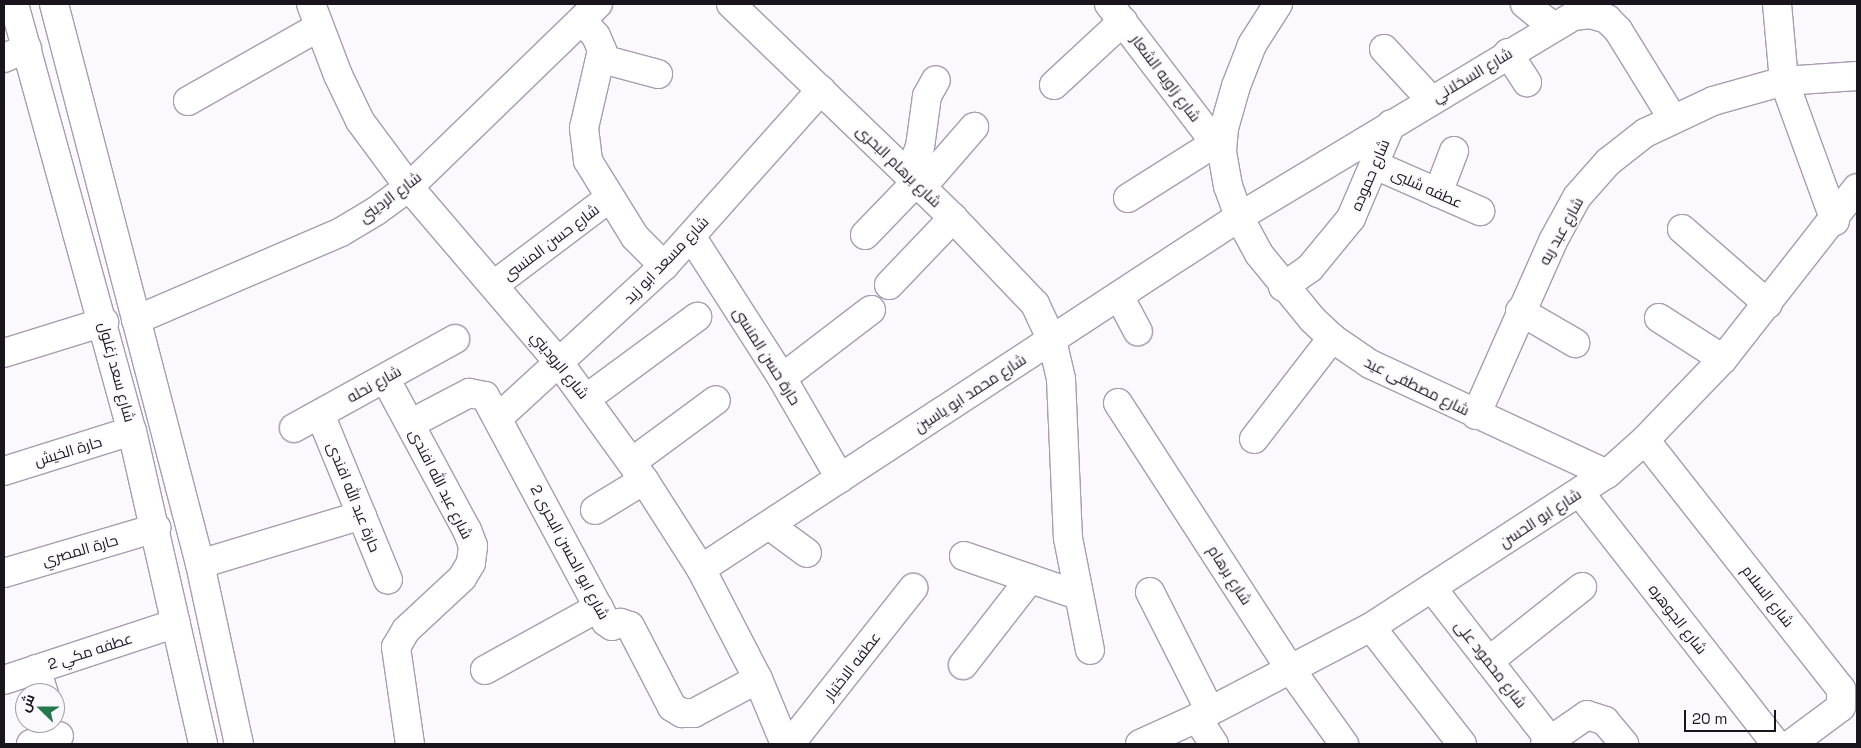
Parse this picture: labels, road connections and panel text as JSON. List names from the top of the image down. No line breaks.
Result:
{"streets":{"street":["شارع السخلاني","شارع زاويه الشعار","شارع برهام البحرى","شارع حموده","عطفه شلبى","شارع الردينى","شارع عبد ربه","شارع حسن المنسى","شارع مسعد ابو زيد","حارة حسن المنسى","شارع الروديني","شارع سعد زغلول","شارع نحله","شارع مصطفى عيد","شارع محمد ابو ياسين","حارة الخيش","شارع عبد الله افندى","حارة عبد الله افندى","شارع ابو الحسن","حارة المصري","شارع ابو الحسن البحرى 2","شارع برهام","شارع السلام","شارع الجوهره","عطفه مكي 2","شارع محمود على","عطفه الاختيار"]},"crossings":[["شارع السخلاني","شارع حموده"],["شارع السخلاني","شارع عبد ربه"],["شارع السخلاني","شارع مصطفى عيد"],["شارع السخلاني","شارع محمد ابو ياسين"],["شارع زاويه الشعار","شارع مصطفى عيد"],["شارع برهام البحرى","شارع مسعد ابو زيد"],["شارع برهام البحرى","شارع محمد ابو ياسين"],["شارع حموده","عطفه شلبى"],["شارع حموده","شارع مصطفى عيد"],["شارع الردينى","شارع الروديني"],["شارع الردينى","شارع سعد زغلول"],["شارع عبد ربه","شارع مصطفى عيد"],["شارع حسن المنسى","شارع الروديني"],["شارع مسعد ابو زيد","حارة حسن المنسى"],["شارع مسعد ابو زيد","شارع الروديني"],["شارع مسعد ابو زيد","شارع ابو الحسن البحرى 2"],["حارة حسن المنسى","شارع محمد ابو ياسين"],["شارع الروديني","شارع محمد ابو ياسين"],["شارع الروديني","شارع ابو الحسن البحرى 2"],["شارع سعد زغلول","حارة الخيش"],["شارع سعد زغلول","حارة المصري"],["شارع سعد زغلول","عطفه مكي 2"],["شارع نحله","شارع عبد الله افندى"],["شارع نحله","حارة عبد الله افندى"],["شارع مصطفى عيد","شارع محمد ابو ياسين"],["شارع مصطفى عيد","شارع ابو الحسن"],["شارع عبد الله افندى","شارع ابو الحسن البحرى 2"],["شارع ابو الحسن","شارع برهام"],["شارع ابو الحسن","شارع السلام"],["شارع ابو الحسن","شارع الجوهره"],["شارع ابو الحسن","شارع محمود على"]],"scale_bar":"20 m","north":"left"}
